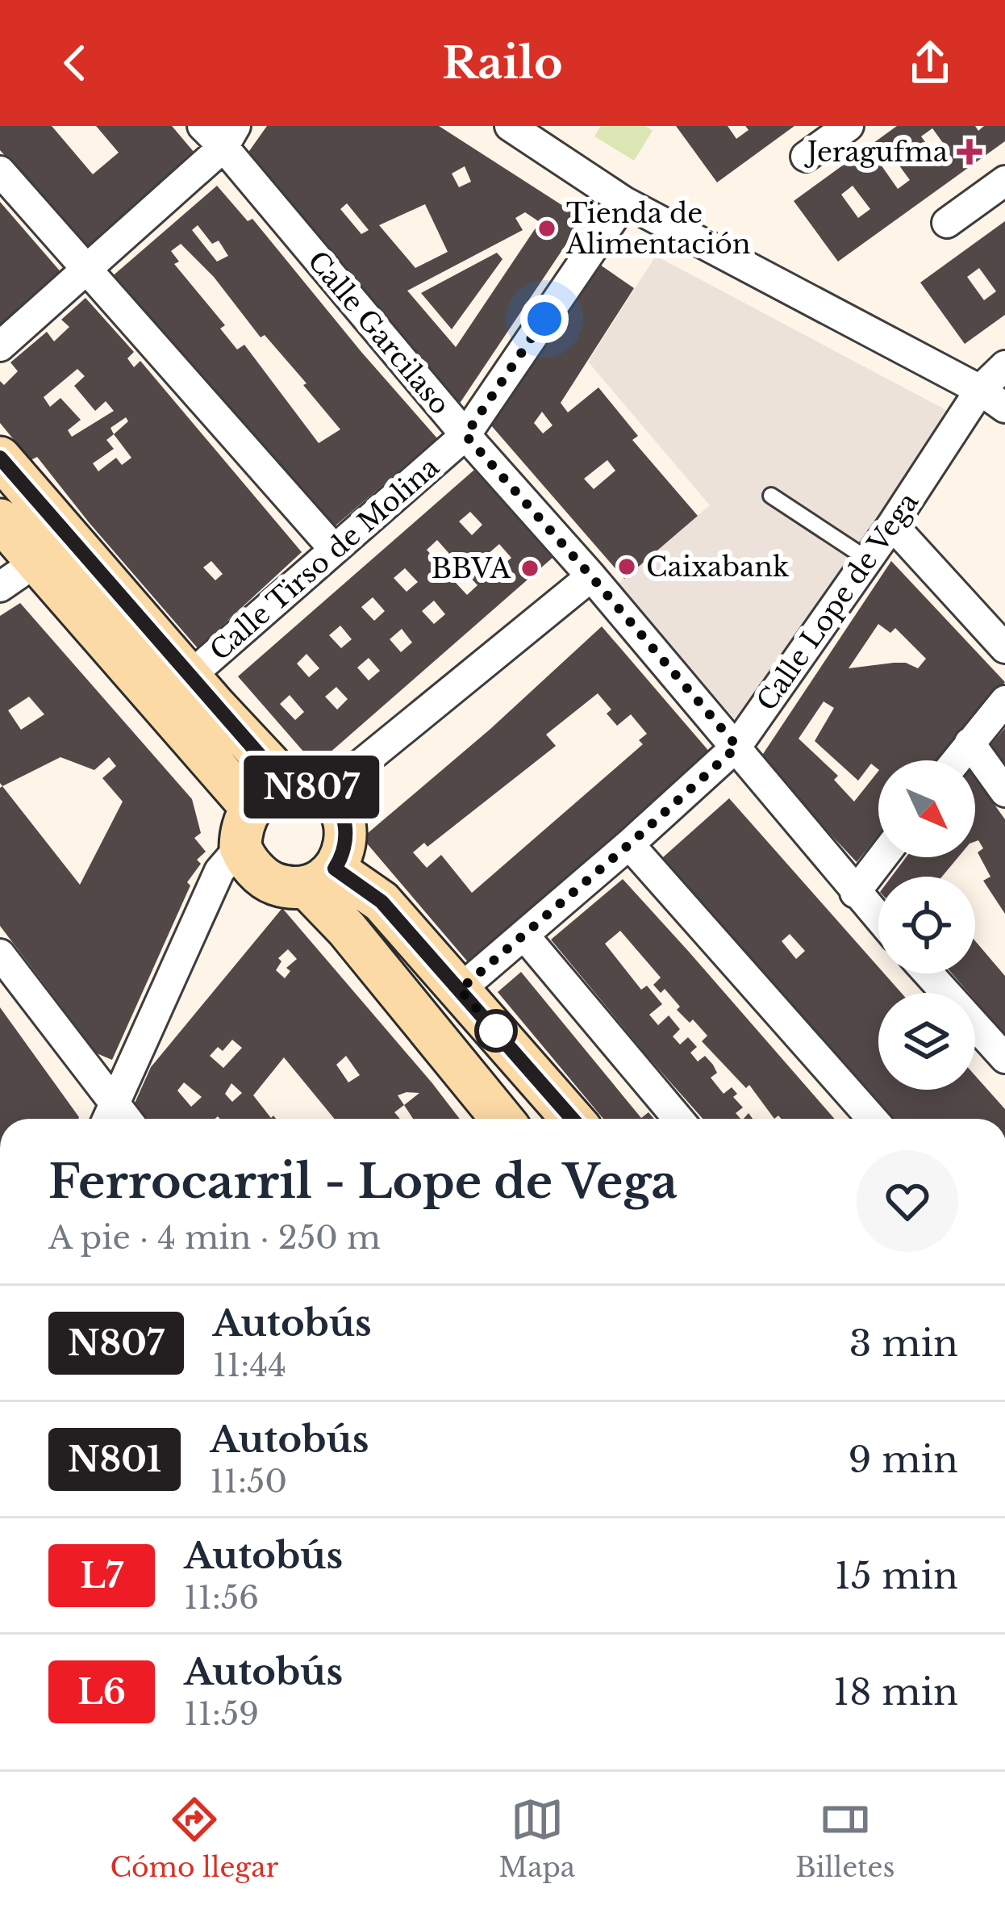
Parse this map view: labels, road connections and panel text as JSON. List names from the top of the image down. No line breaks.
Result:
{"streets":{"street":["Calle Garcilaso","Calle Tirso de Molina","Calle Lope de Vega"]},"crossings":[["Calle Garcilaso","Calle Tirso de Molina"],["Calle Garcilaso","Calle Lope de Vega"]],"places":{"health":["Jeragufma"],"other":["Tienda de Alimentación","Caixabank","BBVA"]},"lines":["bus line N807"],"north":"bottom right","page":{"header":"Railo","on_map":"N807","heading":["Ferrocarril - Lope de Vega","A pie · 4 min · 250 m"],"list":[{"mark":"N807","name":"Autobús","note":"11:44","value":"3 min"},{"mark":"N801","name":"Autobús","note":"11:50","value":"9 min"},{"mark":"L7","name":"Autobús","note":"11:56","value":"15 min"},{"mark":"L6","name":"Autobús","note":"11:59","value":"18 min"}],"tabs":["Cómo llegar","Mapa","Billetes"]}}
